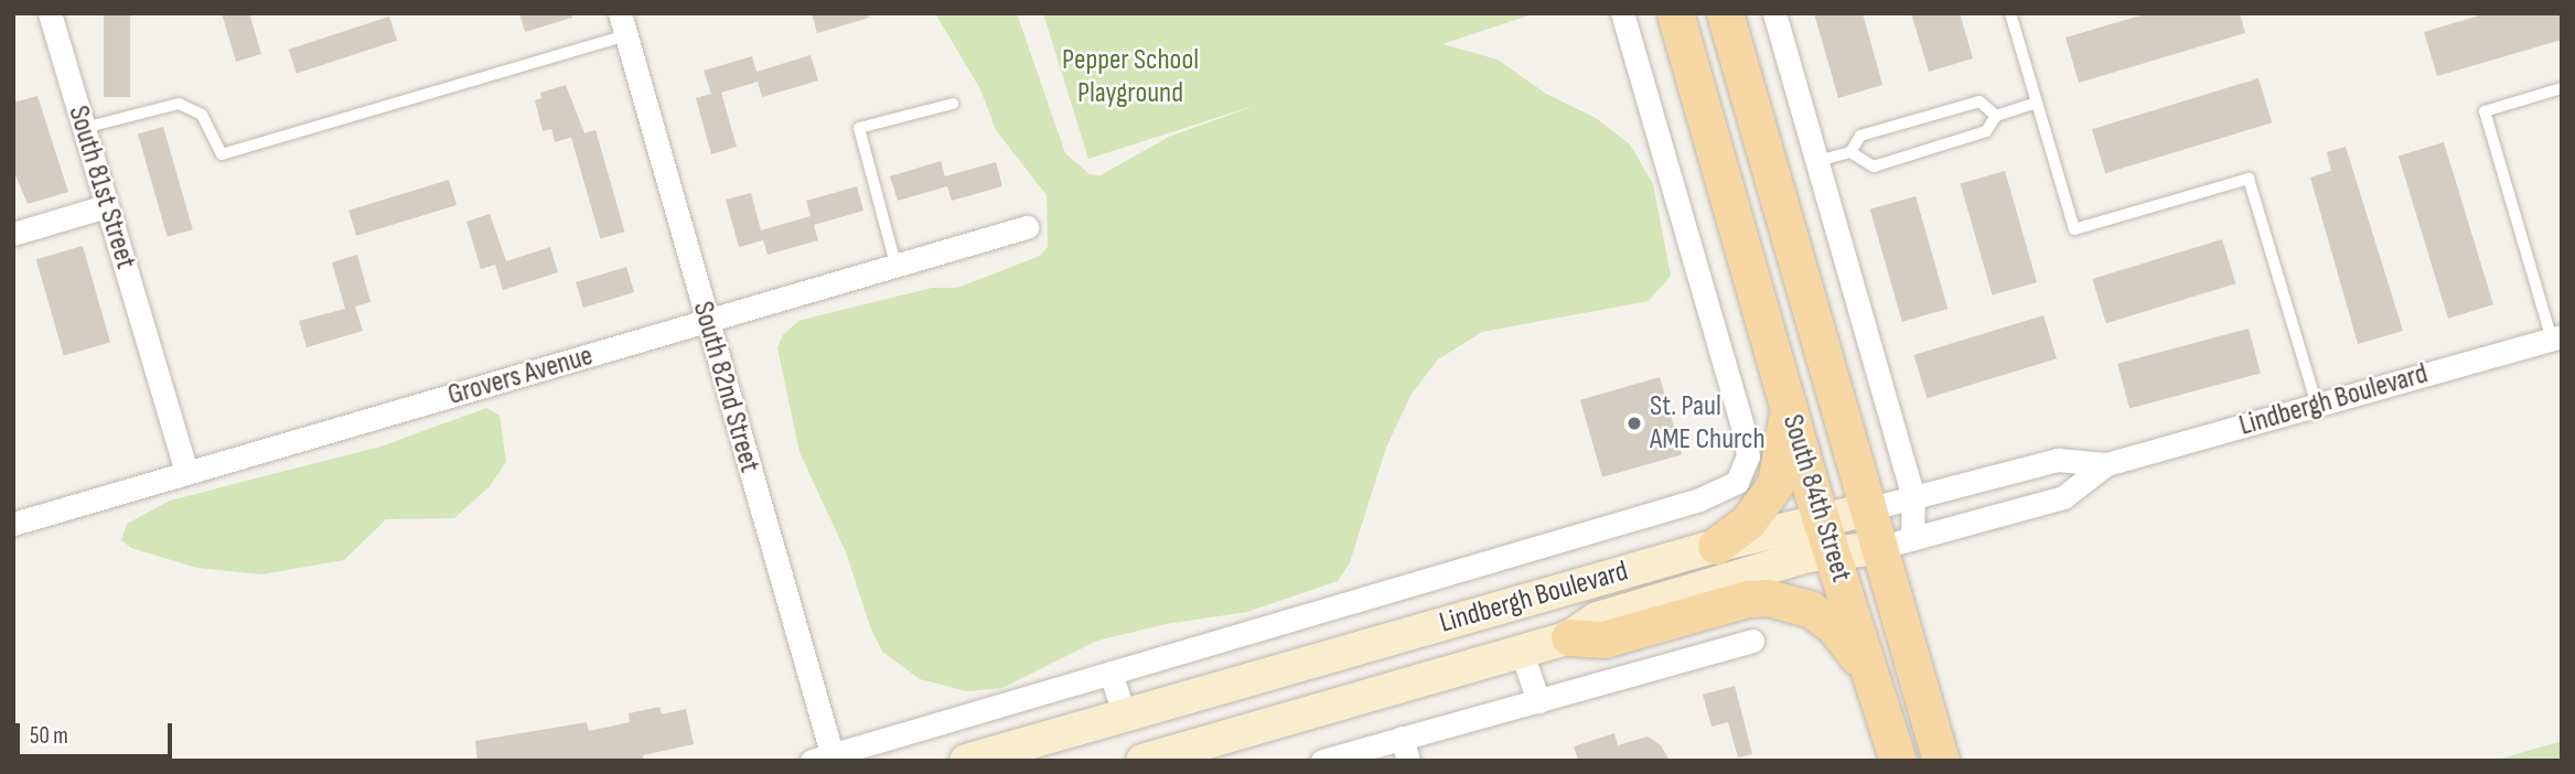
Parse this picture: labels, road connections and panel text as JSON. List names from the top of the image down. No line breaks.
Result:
{"streets":{"main road":["Lindbergh Boulevard","South 84th Street"],"street":["South 81st Street","Grovers Avenue","South 82nd Street"]},"crossings":[["South 81st Street","Grovers Avenue"],["Grovers Avenue","South 82nd Street"],["South 82nd Street","Lindbergh Boulevard"],["Lindbergh Boulevard","South 84th Street"]],"parks":["Pepper School Playground"],"places":["St. Paul AME Church"],"scale_bar":"50 m"}
